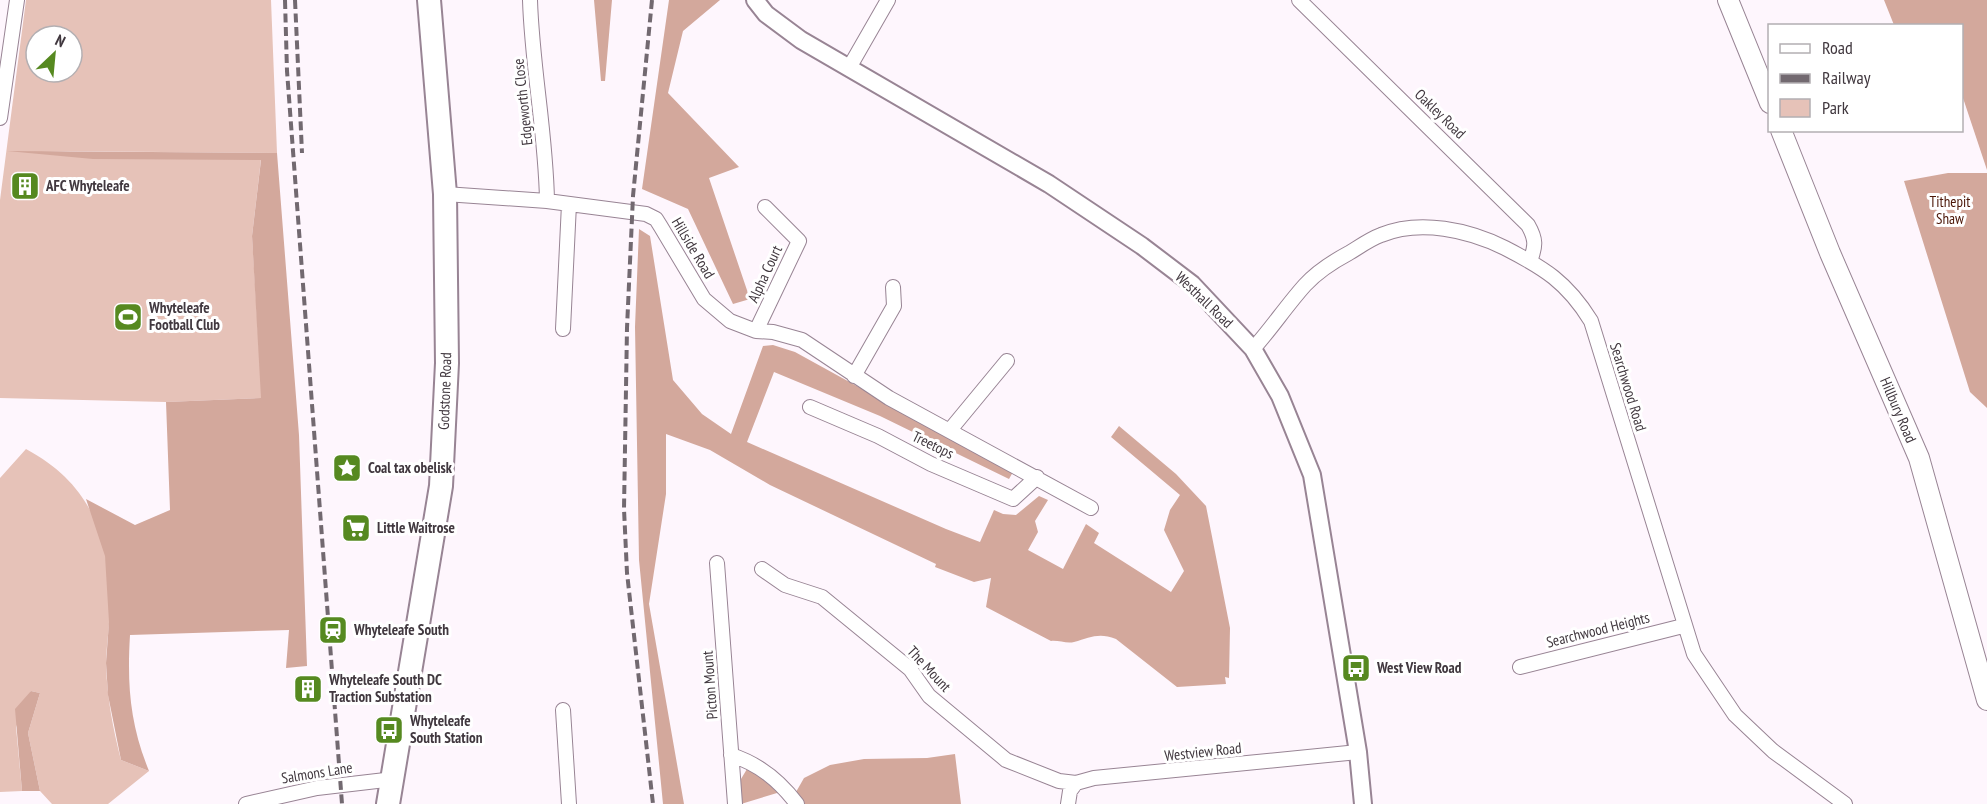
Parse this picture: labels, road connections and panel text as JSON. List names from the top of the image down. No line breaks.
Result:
{"streets":{"highway":["Godstone Road"],"main road":["Hillbury Road"],"street":["Edgeworth Close","Oakley Road","Hillside Road","Alpha Court","Westhall Road","Searchwood Road","Treetops","Searchwood Heights","The Mount","Picton Mount","Westview Road","Salmons Lane"]},"crossings":[["Edgeworth Close","Hillside Road"],["Oakley Road","Searchwood Road"],["Hillside Road","Alpha Court"],["Hillside Road","Godstone Road"],["Hillside Road","Treetops"],["Westhall Road","Searchwood Road"],["Westhall Road","Westview Road"],["Searchwood Road","Searchwood Heights"],["Godstone Road","Salmons Lane"],["The Mount","Westview Road"]],"parks":["Tithepit Shaw"],"places":{"building":["AFC Whyteleafe","Whyteleafe South DC Traction Substation"],"sports":["Whyteleafe Football Club"],"place":["Coal tax obelisk"],"supermarket":["Little Waitrose"],"station":["Whyteleafe South"],"bus stop":["West View Road","Whyteleafe South Station"]},"legend":["Road","Railway","Park"],"north":"top right"}
